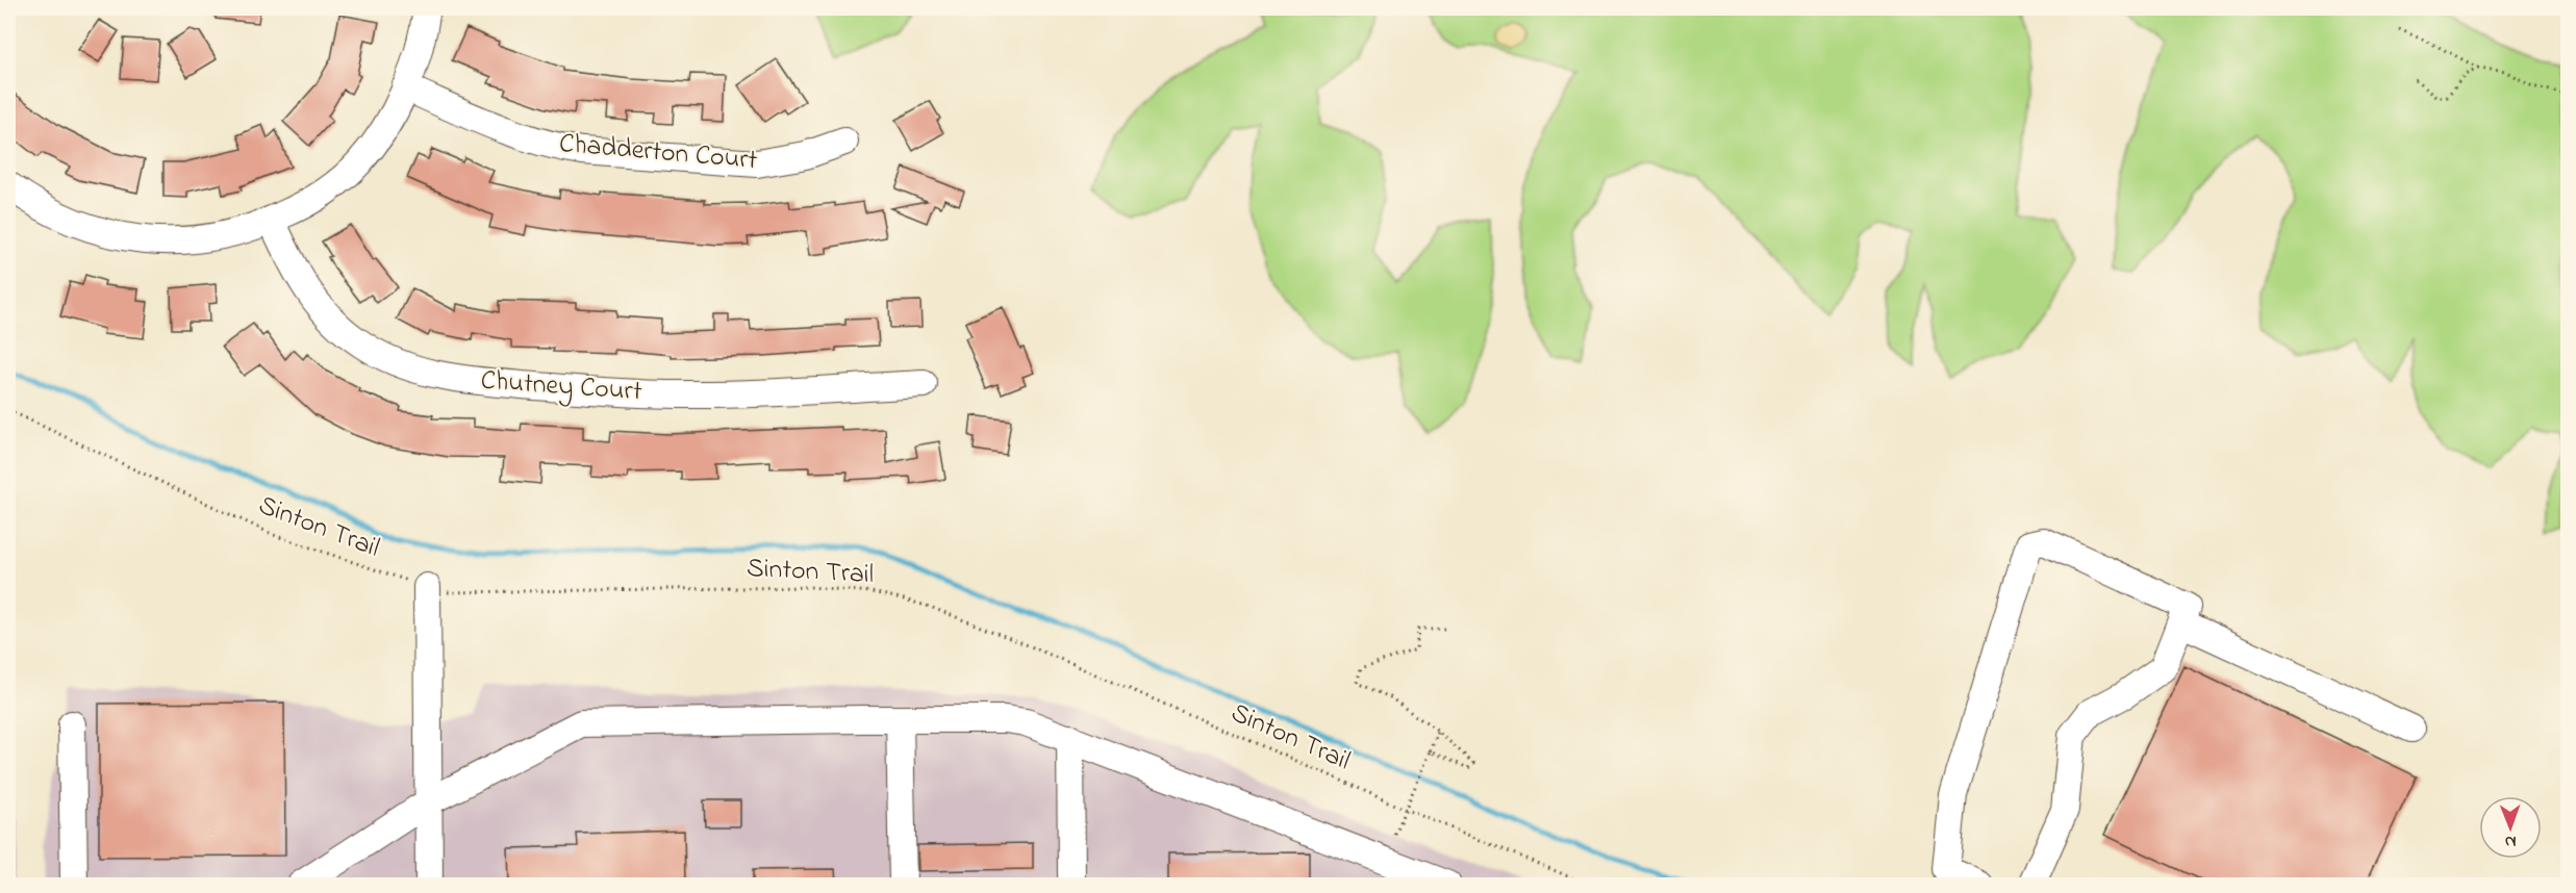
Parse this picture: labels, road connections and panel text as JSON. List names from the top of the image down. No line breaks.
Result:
{"streets":{"street":["Chadderton Court","Chutney Court"],"path":["Sinton Trail"]},"north":"bottom"}
